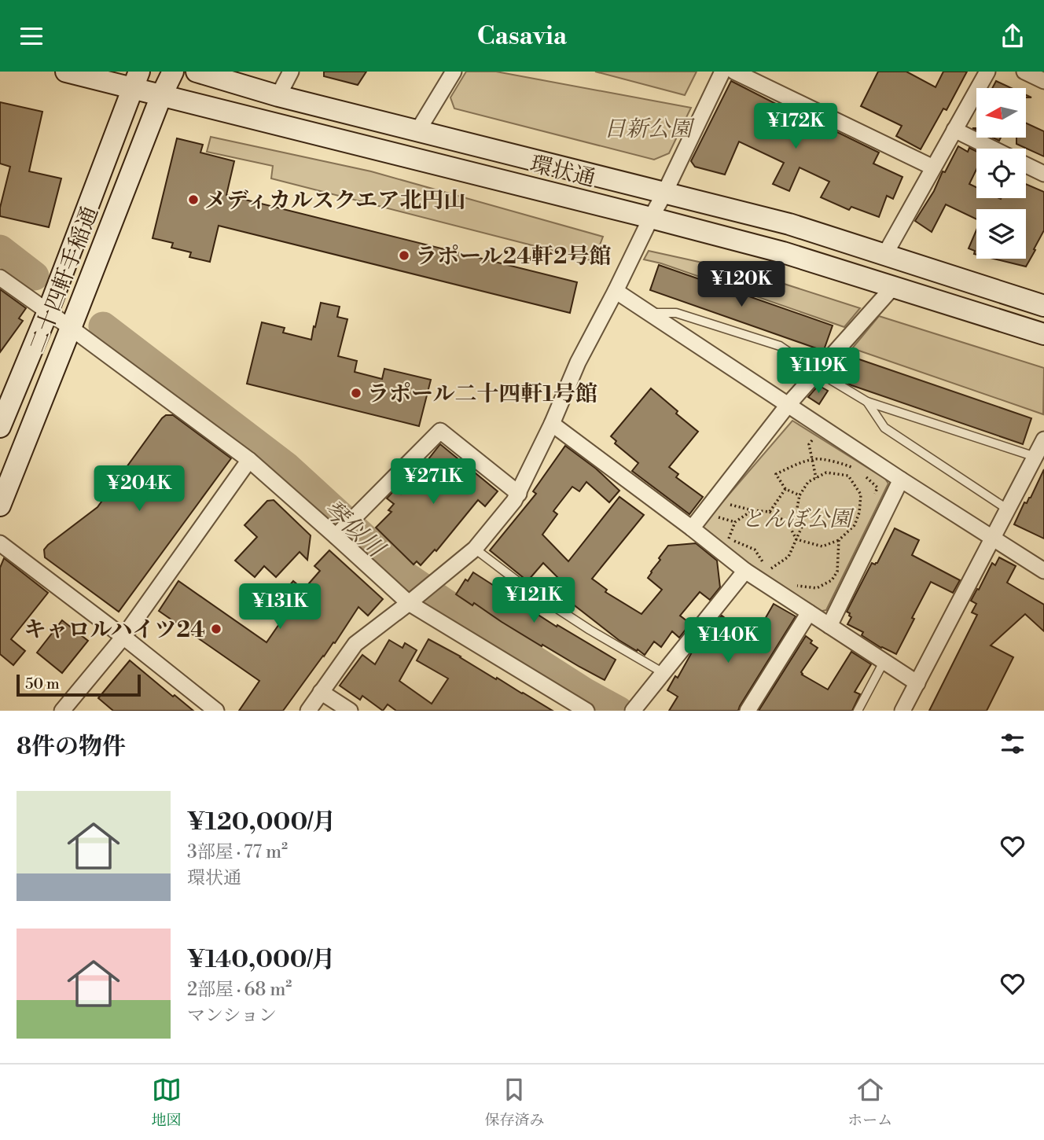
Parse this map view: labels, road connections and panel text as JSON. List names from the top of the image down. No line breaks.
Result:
{"streets":{"street":["環状通","二十四軒手稲通"]},"crossings":[["環状通","二十四軒手稲通"]],"water":["琴似川"],"parks":["日新公園","とんぼ公園"],"places":["メディカルスクエア北円山","ラポール24軒2号館","ラポール二十四軒1号館","キャロルハイツ24"],"scale_bar":"50 m","north":"left","page":{"header":"Casavia","price":["¥172K","¥120K","¥119K","¥271K","¥204K","¥121K","¥131K","¥140K"],"scale":"50 m","heading":"8件の物件","list":[{"name":"¥120,000/月","note":"3部屋 · 77 m² · 環状通"},{"name":"¥140,000/月","note":"2部屋 · 68 m² · マンション"}],"tabs":["地図","保存済み","ホーム"]}}
